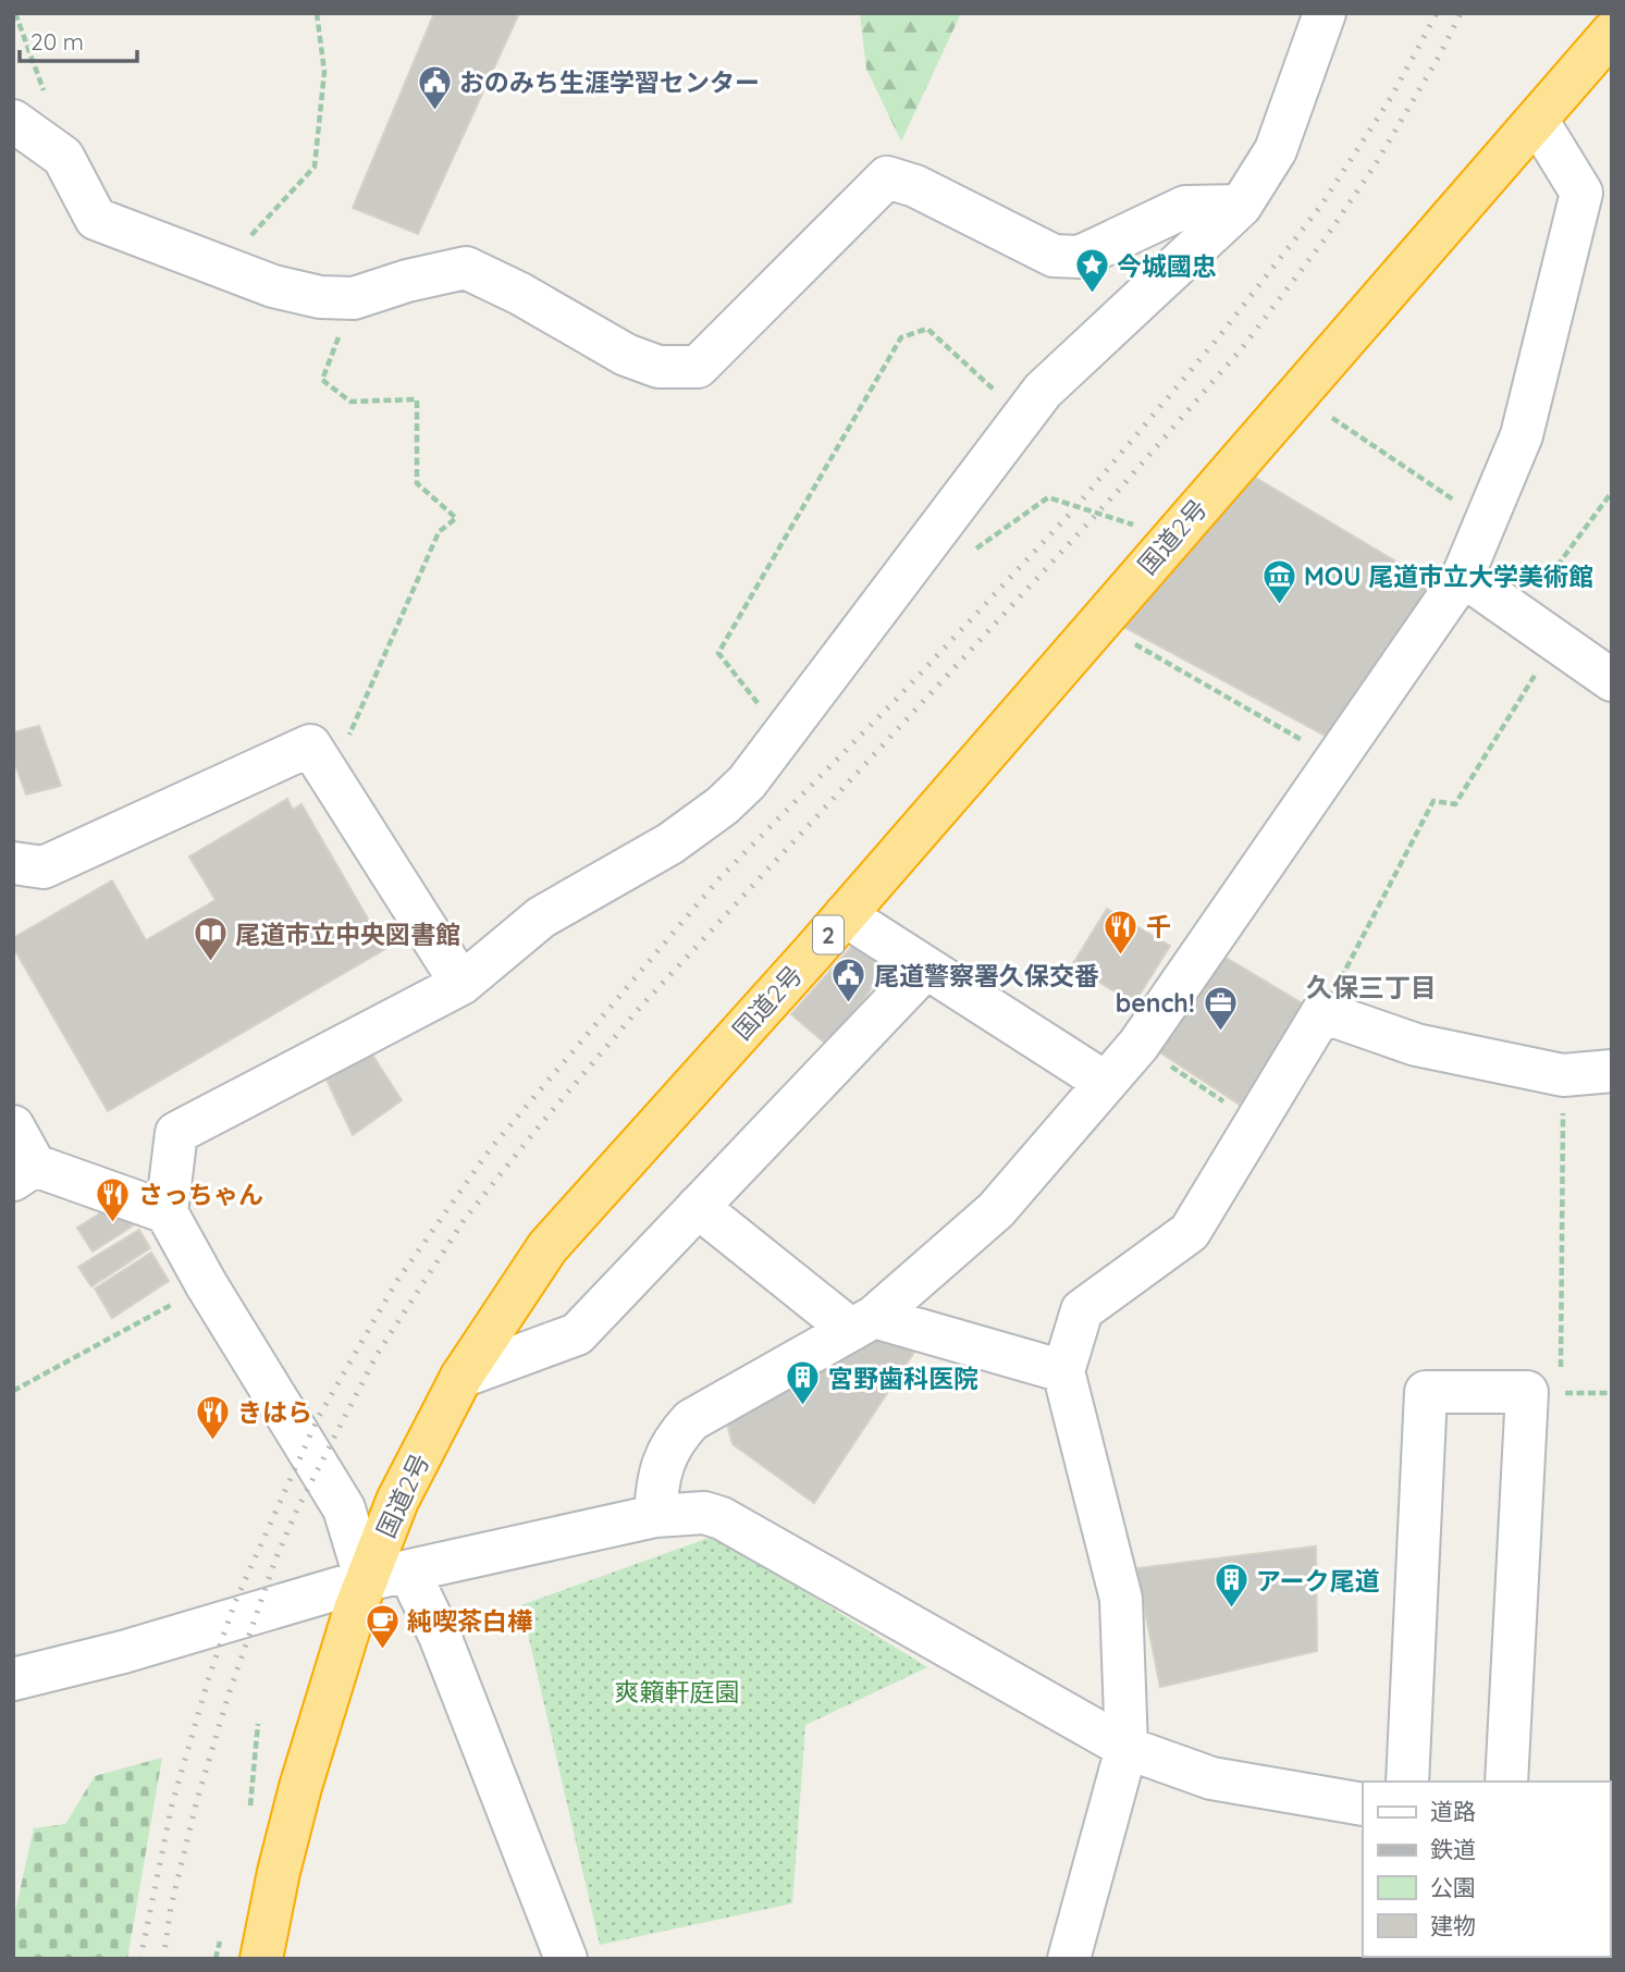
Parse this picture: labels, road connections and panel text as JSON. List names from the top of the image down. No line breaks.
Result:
{"streets":{"highway":["国道2号","2"]},"districts":["久保三丁目"],"parks":["爽籟軒庭園"],"places":{"public building":["おのみち生涯学習センター","尾道警察署久保交番"],"place":["今城國忠"],"museum":["MOU 尾道市立大学美術館"],"restaurant":["千","さっちゃん","きはら"],"library":["尾道市立中央図書館"],"office":["bench!"],"building":["宮野歯科医院","アーク尾道"],"cafe":["純喫茶白樺"]},"legend":["道路","鉄道","公園","建物"],"scale_bar":"20 m"}
